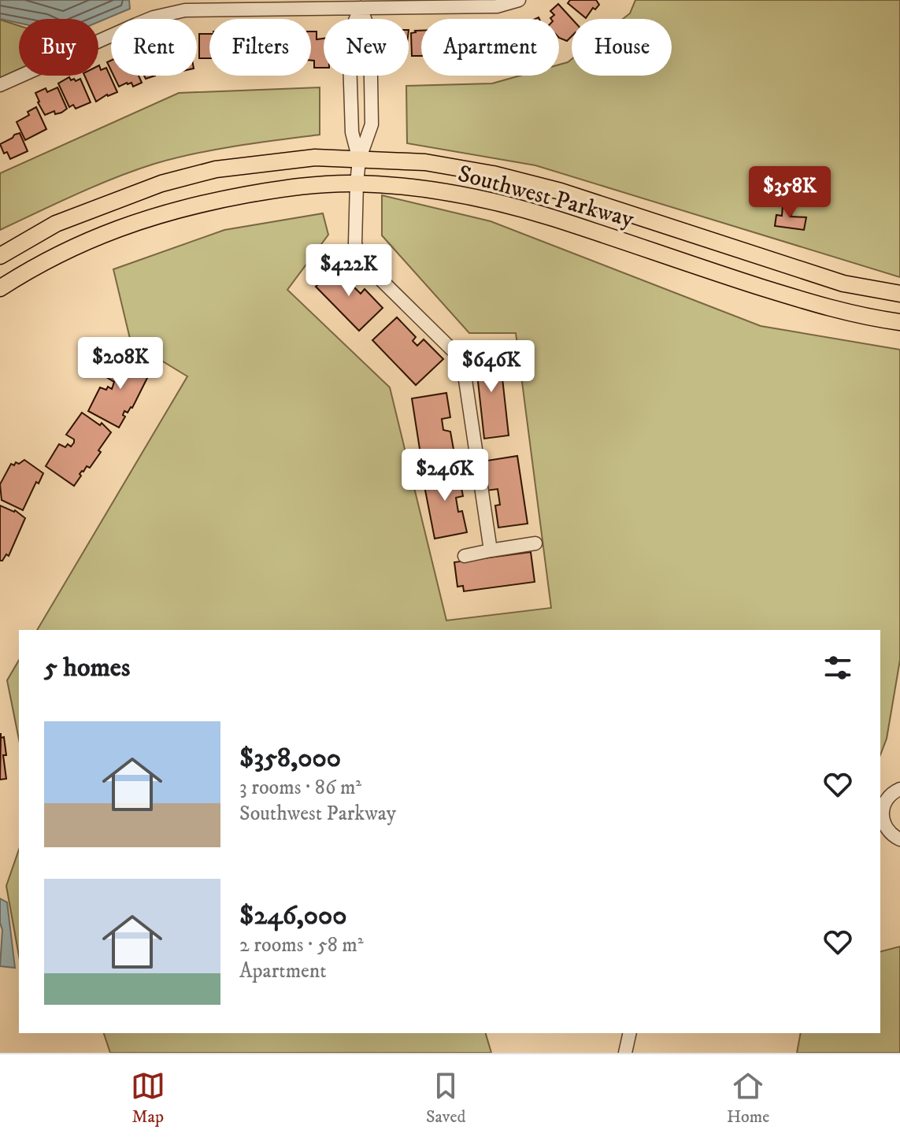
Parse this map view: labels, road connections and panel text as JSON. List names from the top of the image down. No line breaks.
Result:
{"streets":{"main road":["Southwest Parkway"]},"page":{"chip":["Buy","Rent","Filters","New","Apartment","House"],"price":["$358K","$422K","$208K","$646K","$246K"],"heading":"5 homes","list":[{"name":"$358,000","note":"3 rooms · 86 m² · Southwest Parkway"},{"name":"$246,000","note":"2 rooms · 58 m² · Apartment"}],"tabs":["Map","Saved","Home"]}}
